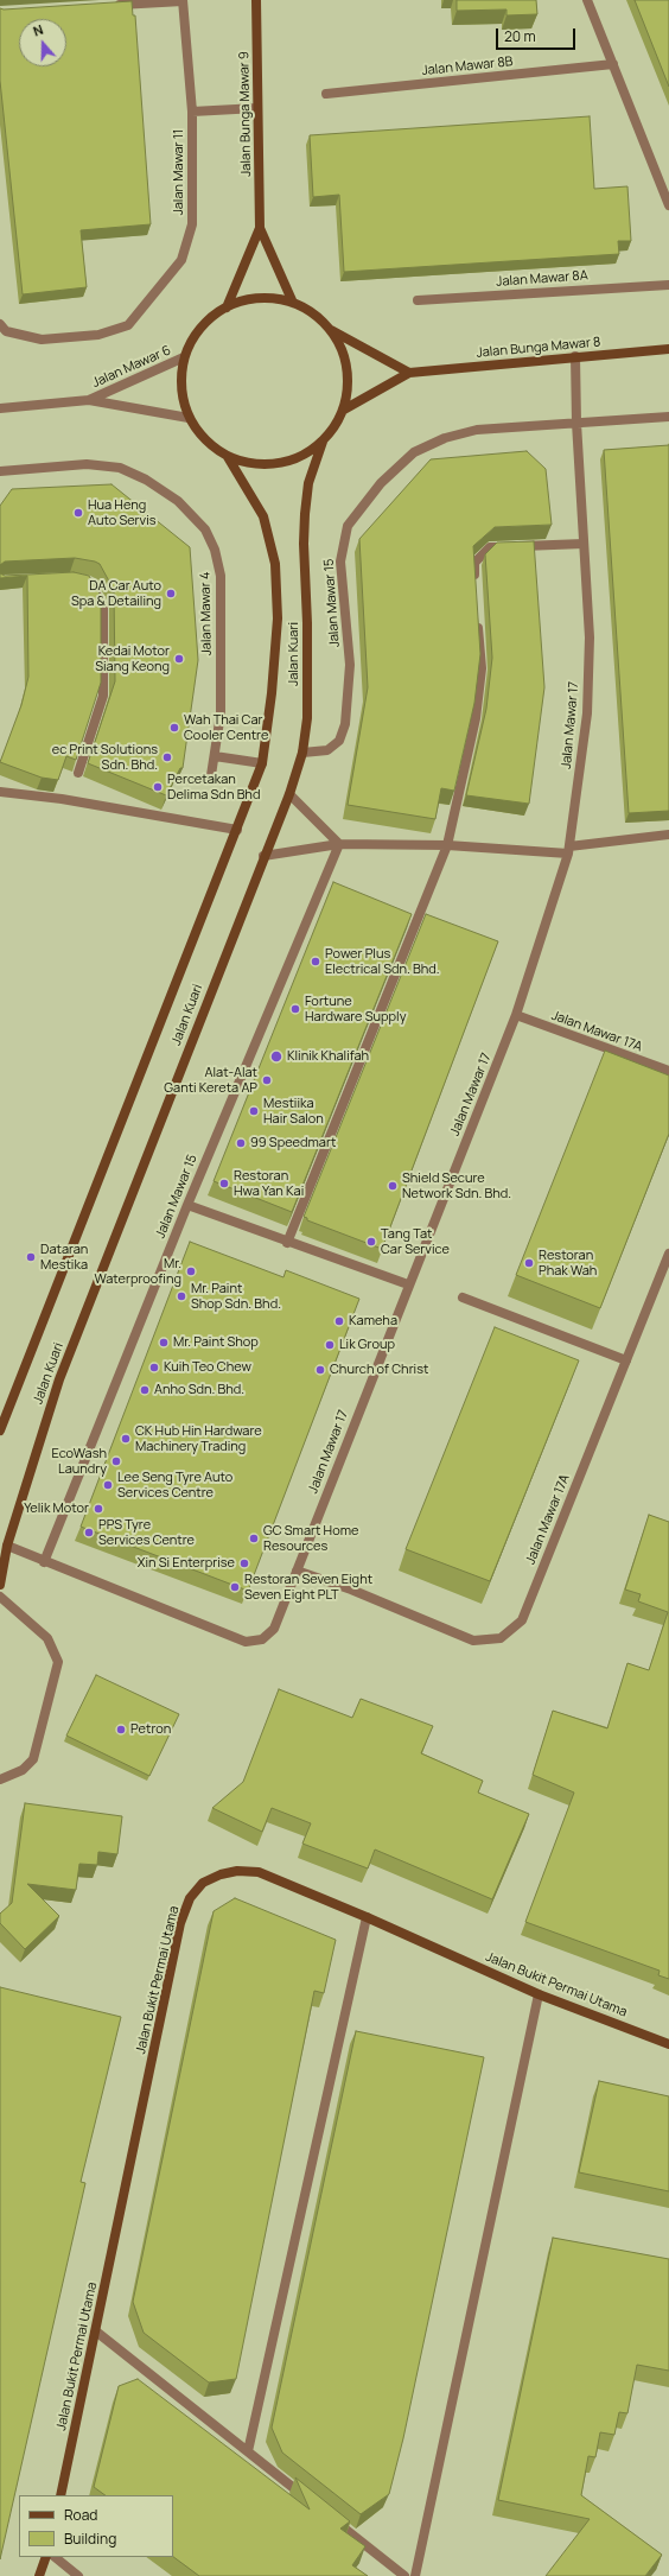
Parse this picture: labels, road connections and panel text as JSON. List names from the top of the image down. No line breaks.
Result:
{"streets":{"street":["Jalan Mawar 8B","Jalan Bunga Mawar 9","Jalan Mawar 11","Jalan Mawar 8A","Jalan Bunga Mawar 8","Jalan Mawar 6","Jalan Mawar 15","Jalan Mawar 4","Jalan Kuari","Jalan Mawar 17","Jalan Mawar 17A","Jalan Bukit Permai Utama"]},"crossings":[["Jalan Bunga Mawar 9","Jalan Mawar 11"],["Jalan Bunga Mawar 9","Jalan Bunga Mawar 8"],["Jalan Bunga Mawar 9","Jalan Mawar 6"],["Jalan Bunga Mawar 9","Jalan Kuari"],["Jalan Bunga Mawar 8","Jalan Mawar 6"],["Jalan Bunga Mawar 8","Jalan Kuari"],["Jalan Bunga Mawar 8","Jalan Mawar 17"],["Jalan Mawar 6","Jalan Kuari"],["Jalan Mawar 15","Jalan Kuari"],["Jalan Mawar 15","Jalan Mawar 17"],["Jalan Kuari","Jalan Mawar 17"],["Jalan Mawar 17","Jalan Mawar 17A"]],"places":["Hua Heng Auto Servis","DA Car Auto Spa & Detailing","Kedai Motor Siang Keong","Wah Thai Car Cooler Centre","ec Print Solutions Sdn. Bhd.","Percetakan Delima Sdn Bhd","Power Plus Electrical Sdn. Bhd.","Fortune Hardware Supply","Klinik Khalifah","Alat-Alat Ganti Kereta AP","Mestiika Hair Salon","99 Speedmart","Restoran Hwa Yan Kai","Shield Secure Network Sdn. Bhd.","Tang Tat Car Service","Dataran Mestika","Restoran Phak Wah","Mr. Waterproofing","Mr. Paint Shop Sdn. Bhd.","Kameha","Mr. Paint Shop","Lik Group","Kuih Teo Chew","Church of Christ","Anho Sdn. Bhd.","CK Hub Hin Hardware Machinery Trading","EcoWash Laundry","Lee Seng Tyre Auto Services Centre","Yelik Motor","PPS Tyre Services Centre","GC Smart Home Resources","Xin Si Enterprise","Restoran Seven Eight Seven Eight PLT","Petron"],"legend":["Road","Building"],"scale_bar":"20 m","north":"top"}
